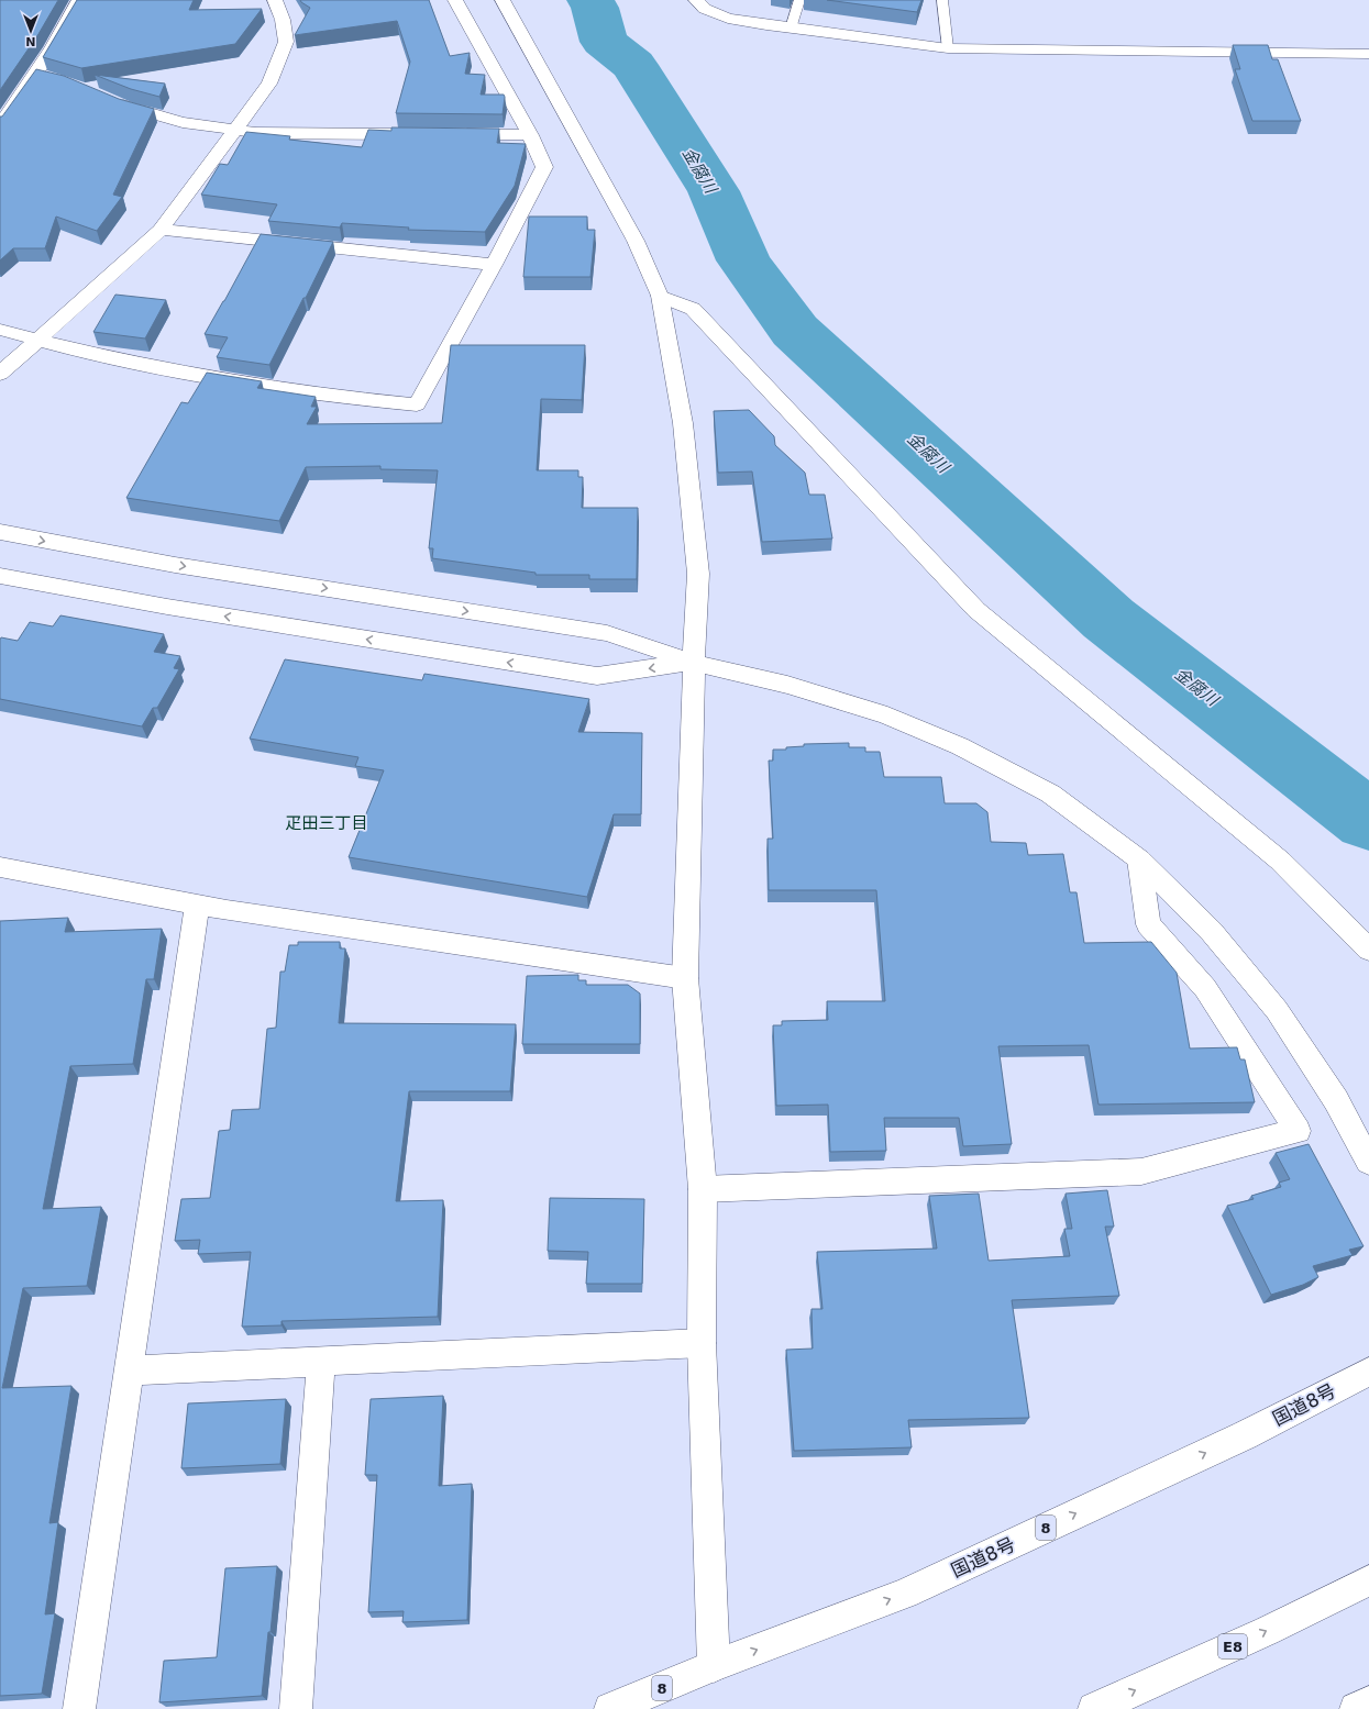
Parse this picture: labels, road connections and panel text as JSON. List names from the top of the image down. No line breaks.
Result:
{"streets":{"main road":["国道8号","8","E8"]},"districts":["疋田三丁目"],"water":["金腐川"],"north":"bottom"}
